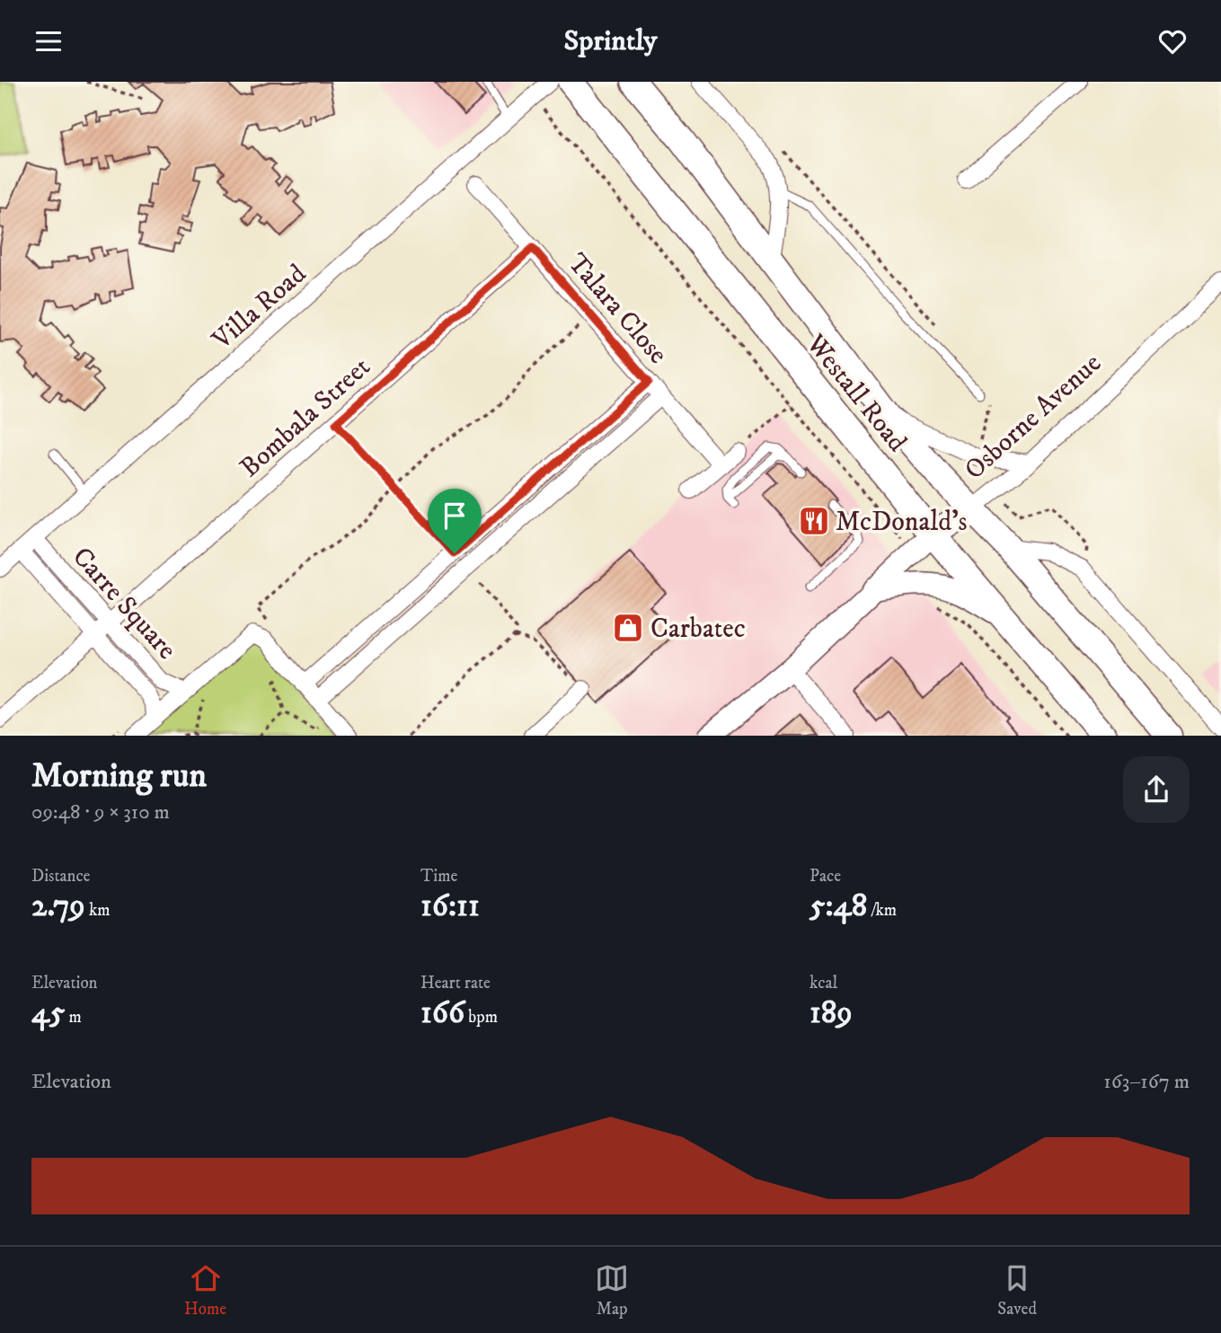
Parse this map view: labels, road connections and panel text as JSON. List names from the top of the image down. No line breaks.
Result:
{"streets":{"main road":["Westall Road","Osborne Avenue"],"street":["Villa Road","Talara Close","Bombala Street","Carre Square"]},"crossings":[["Villa Road","Carre Square"],["Talara Close","Bombala Street"],["Westall Road","Osborne Avenue"],["Bombala Street","Carre Square"]],"places":{"restaurant":["McDonald's"],"shop":["Carbatec"]},"page":{"header":"Sprintly","heading":["Morning run","09:48 · 9 × 310 m"],"stats":[["Distance","2.79 km"],["Time","16:11"],["Pace","5:48 /km"],["Elevation","45 m"],["Heart rate","166 bpm"],["kcal","189"]],"chart":["Elevation","163–167 m"],"tabs":["Home","Map","Saved"]}}
